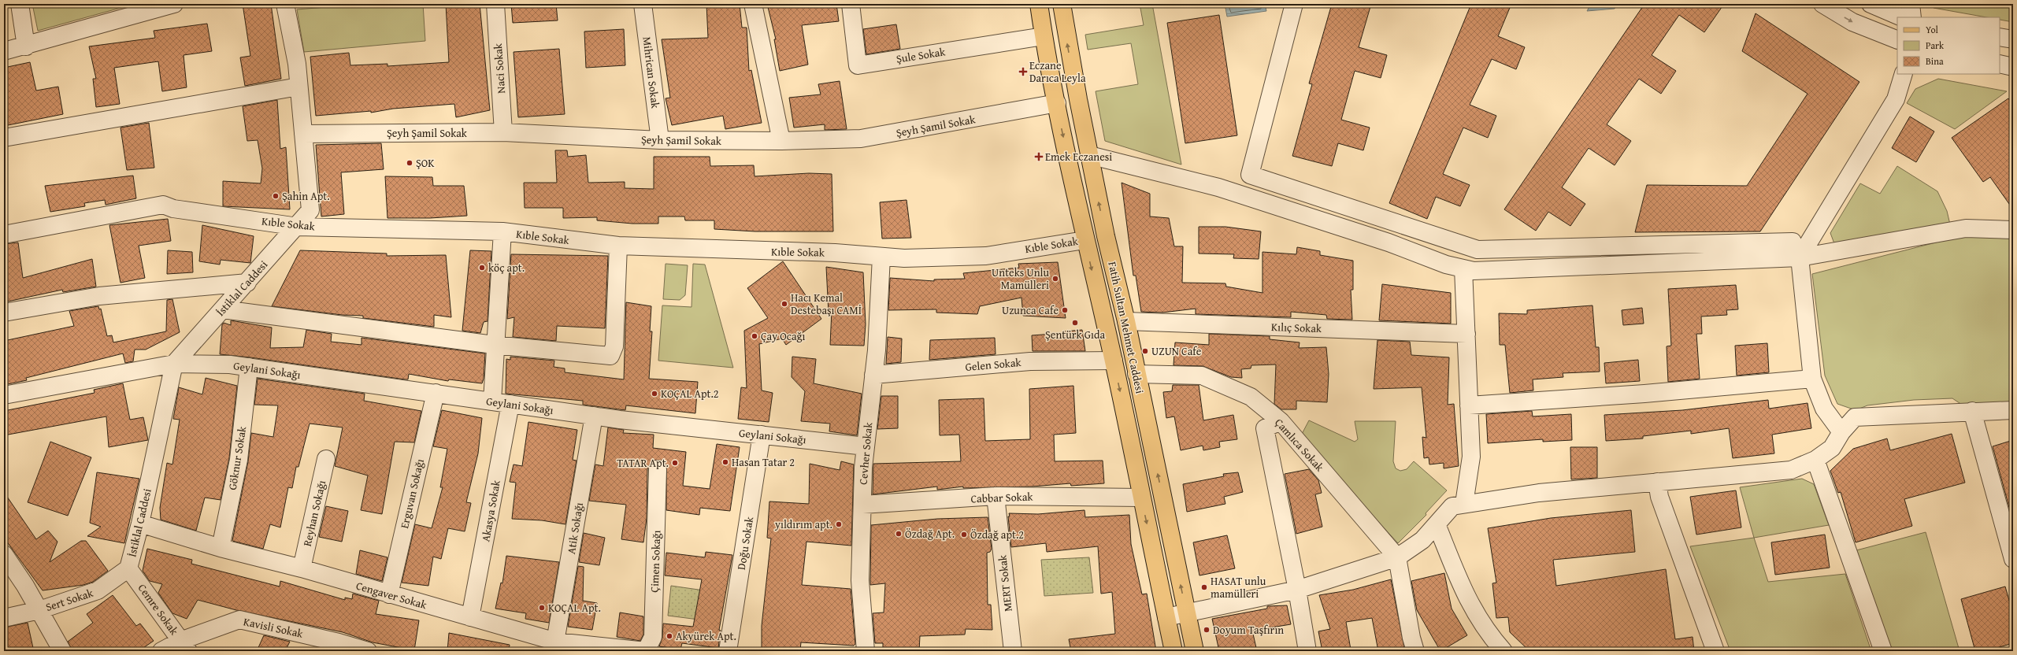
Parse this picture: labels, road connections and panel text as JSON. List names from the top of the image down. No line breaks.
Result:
{"streets":{"main road":["Fatih Sultan Mehmet Caddesi"],"street":["Şule Sokak","Naci Sokak","Mihrican Sokak","Şeyh Şamil Sokak","Kıble Sokak","İstiklal Caddesi","Kılıç Sokak","Gelen Sokak","Geylani Sokağı","Çamlıca Sokak","Cevher Sokak","Göknur Sokak","Erguvan Sokağı","Cabbar Sokak","Akasya Sokak","Reyhan Sokağı","Atik Sokağı","Doğu Sokak","Çimen Sokağı","MERT Sokak","Cengaver Sokak","Sert Sokak","Cemre Sokak","Kavisli Sokak"]},"crossings":[["Şule Sokak","Fatih Sultan Mehmet Caddesi"],["Naci Sokak","Şeyh Şamil Sokak"],["Mihrican Sokak","Şeyh Şamil Sokak"],["Şeyh Şamil Sokak","İstiklal Caddesi"],["Şeyh Şamil Sokak","Fatih Sultan Mehmet Caddesi"],["Kıble Sokak","İstiklal Caddesi"],["Kıble Sokak","Fatih Sultan Mehmet Caddesi"],["Kıble Sokak","Cevher Sokak"],["İstiklal Caddesi","Geylani Sokağı"],["İstiklal Caddesi","Cengaver Sokak"],["İstiklal Caddesi","Sert Sokak"],["İstiklal Caddesi","Cemre Sokak"],["Fatih Sultan Mehmet Caddesi","Kılıç Sokak"],["Fatih Sultan Mehmet Caddesi","Gelen Sokak"],["Fatih Sultan Mehmet Caddesi","Çamlıca Sokak"],["Fatih Sultan Mehmet Caddesi","Cabbar Sokak"],["Gelen Sokak","Cevher Sokak"],["Geylani Sokağı","Cevher Sokak"],["Geylani Sokağı","Göknur Sokak"],["Geylani Sokağı","Erguvan Sokağı"],["Geylani Sokağı","Akasya Sokak"],["Geylani Sokağı","Atik Sokağı"],["Geylani Sokağı","Doğu Sokak"],["Cevher Sokak","Cabbar Sokak"],["Göknur Sokak","Cengaver Sokak"],["Erguvan Sokağı","Cengaver Sokak"],["Cabbar Sokak","MERT Sokak"],["Akasya Sokak","Cengaver Sokak"],["Reyhan Sokağı","Cengaver Sokak"],["Atik Sokağı","Cengaver Sokak"],["Çimen Sokağı","Cengaver Sokak"],["Sert Sokak","Cemre Sokak"],["Cemre Sokak","Kavisli Sokak"]],"places":{"health":["Eczane Darıca Leyla","Emek Eczanesi"],"other":["ŞOK","Şahin Apt.","köç apt.","Unteks Unlu Mamülleri","Hacı Kemal Destebaşı CAMİ","Uzunca Cafe","Şentürk Gıda","Çay Ocağı","UZUN Cafe","KOÇAL Apt.2","Hasan Tatar 2","TATAR Apt.","yıldırım apt.","Özdağ Apt.","Özdağ apt.2","HASAT unlu mamülleri","KOÇAL Apt.","Doyum Taşfırın","Akyürek Apt."]},"legend":["Yol","Park","Bina"]}
